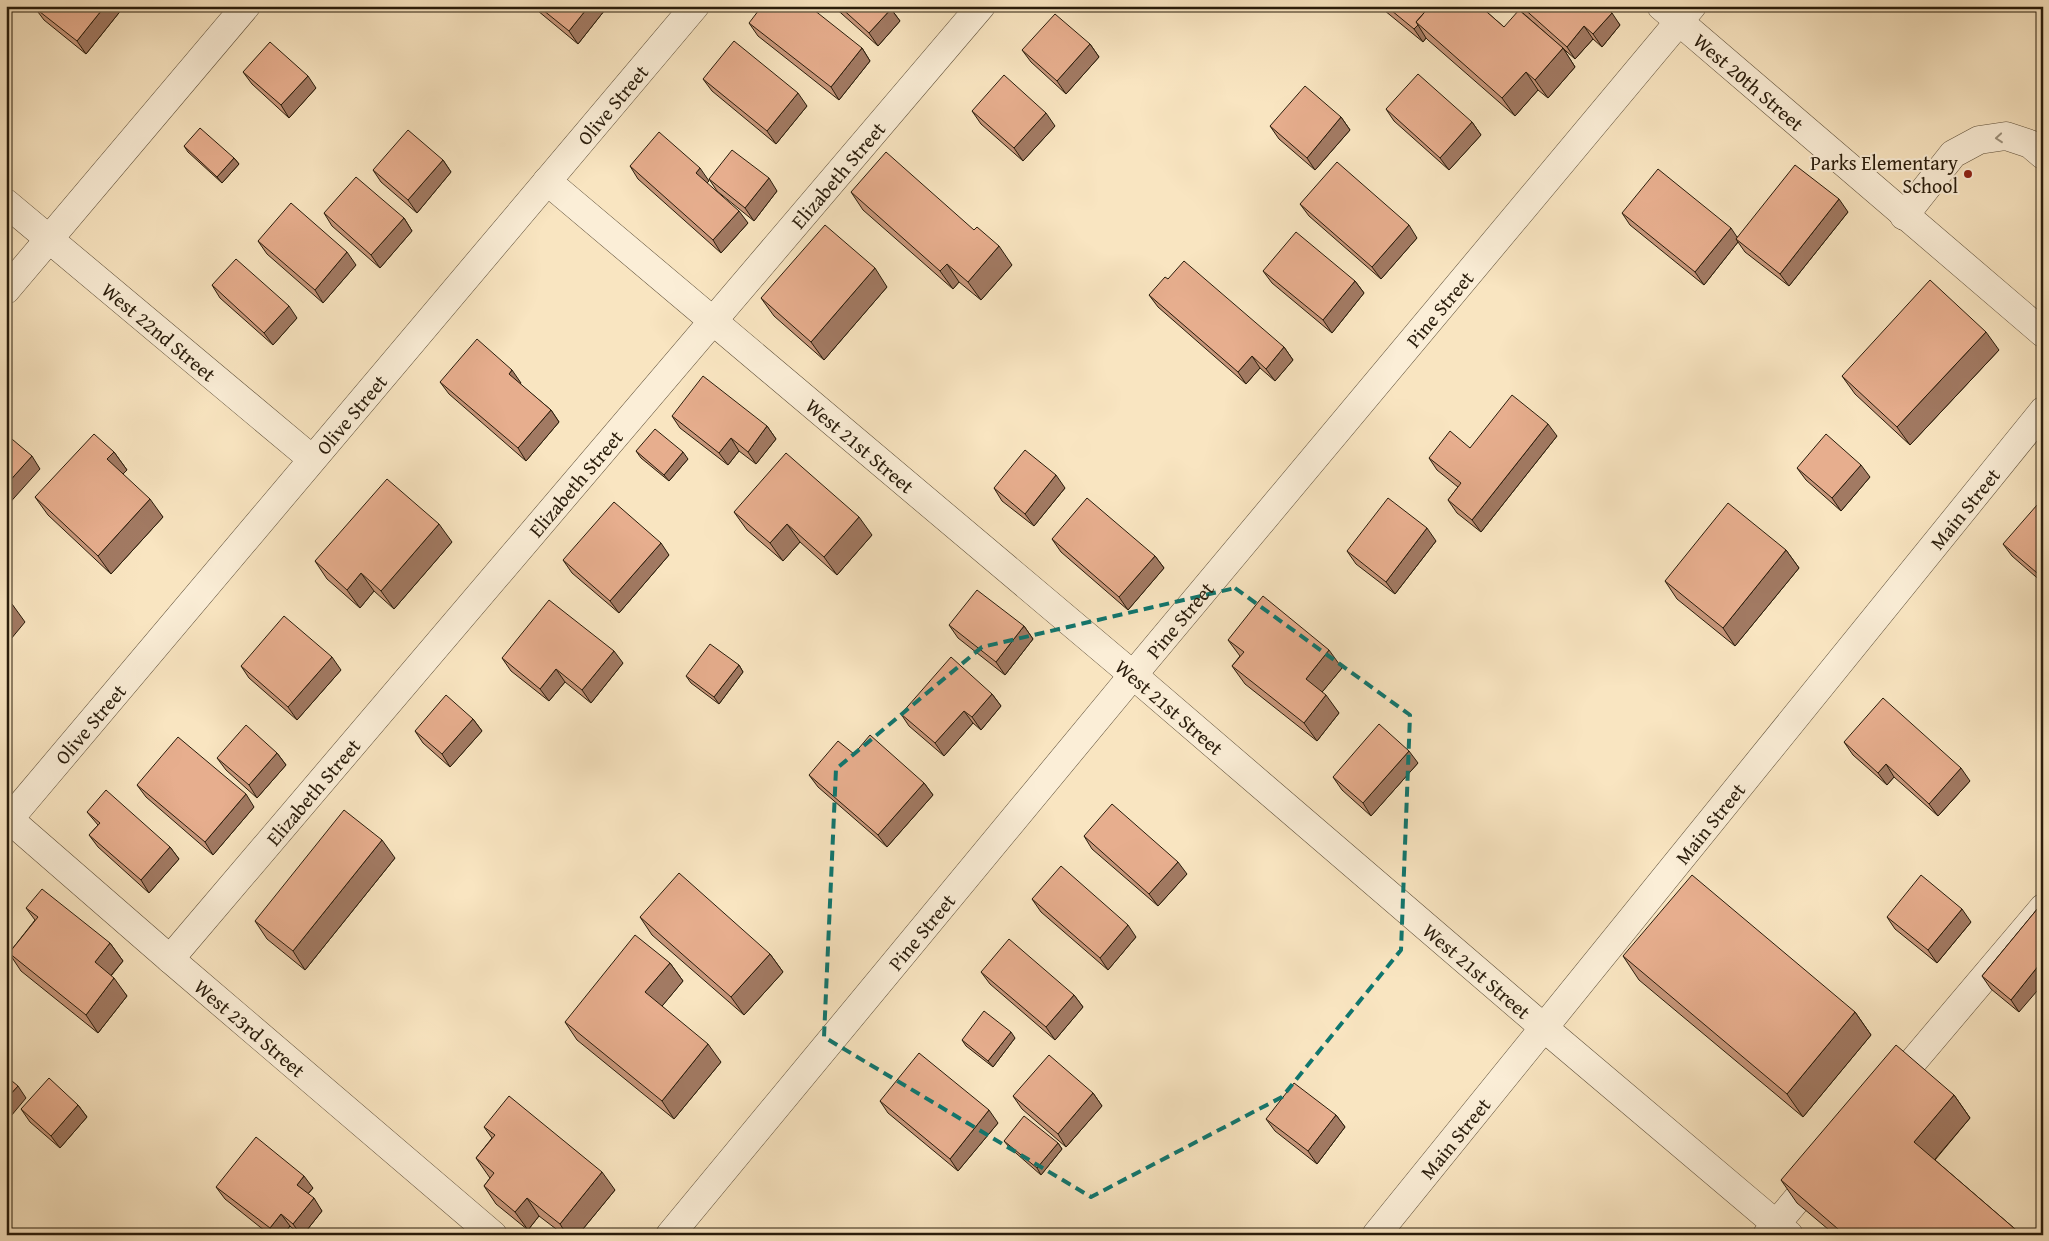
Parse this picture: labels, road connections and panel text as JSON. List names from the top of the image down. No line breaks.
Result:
{"streets":{"street":["West 20th Street","Olive Street","Elizabeth Street","Pine Street","West 22nd Street","West 21st Street","Main Street","West 23rd Street"]},"crossings":[["West 20th Street","Pine Street"],["Olive Street","West 22nd Street"],["Olive Street","West 21st Street"],["Olive Street","West 23rd Street"],["Elizabeth Street","West 21st Street"],["Elizabeth Street","West 23rd Street"],["Pine Street","West 21st Street"],["West 21st Street","Main Street"]],"places":["Parks Elementary School"]}
